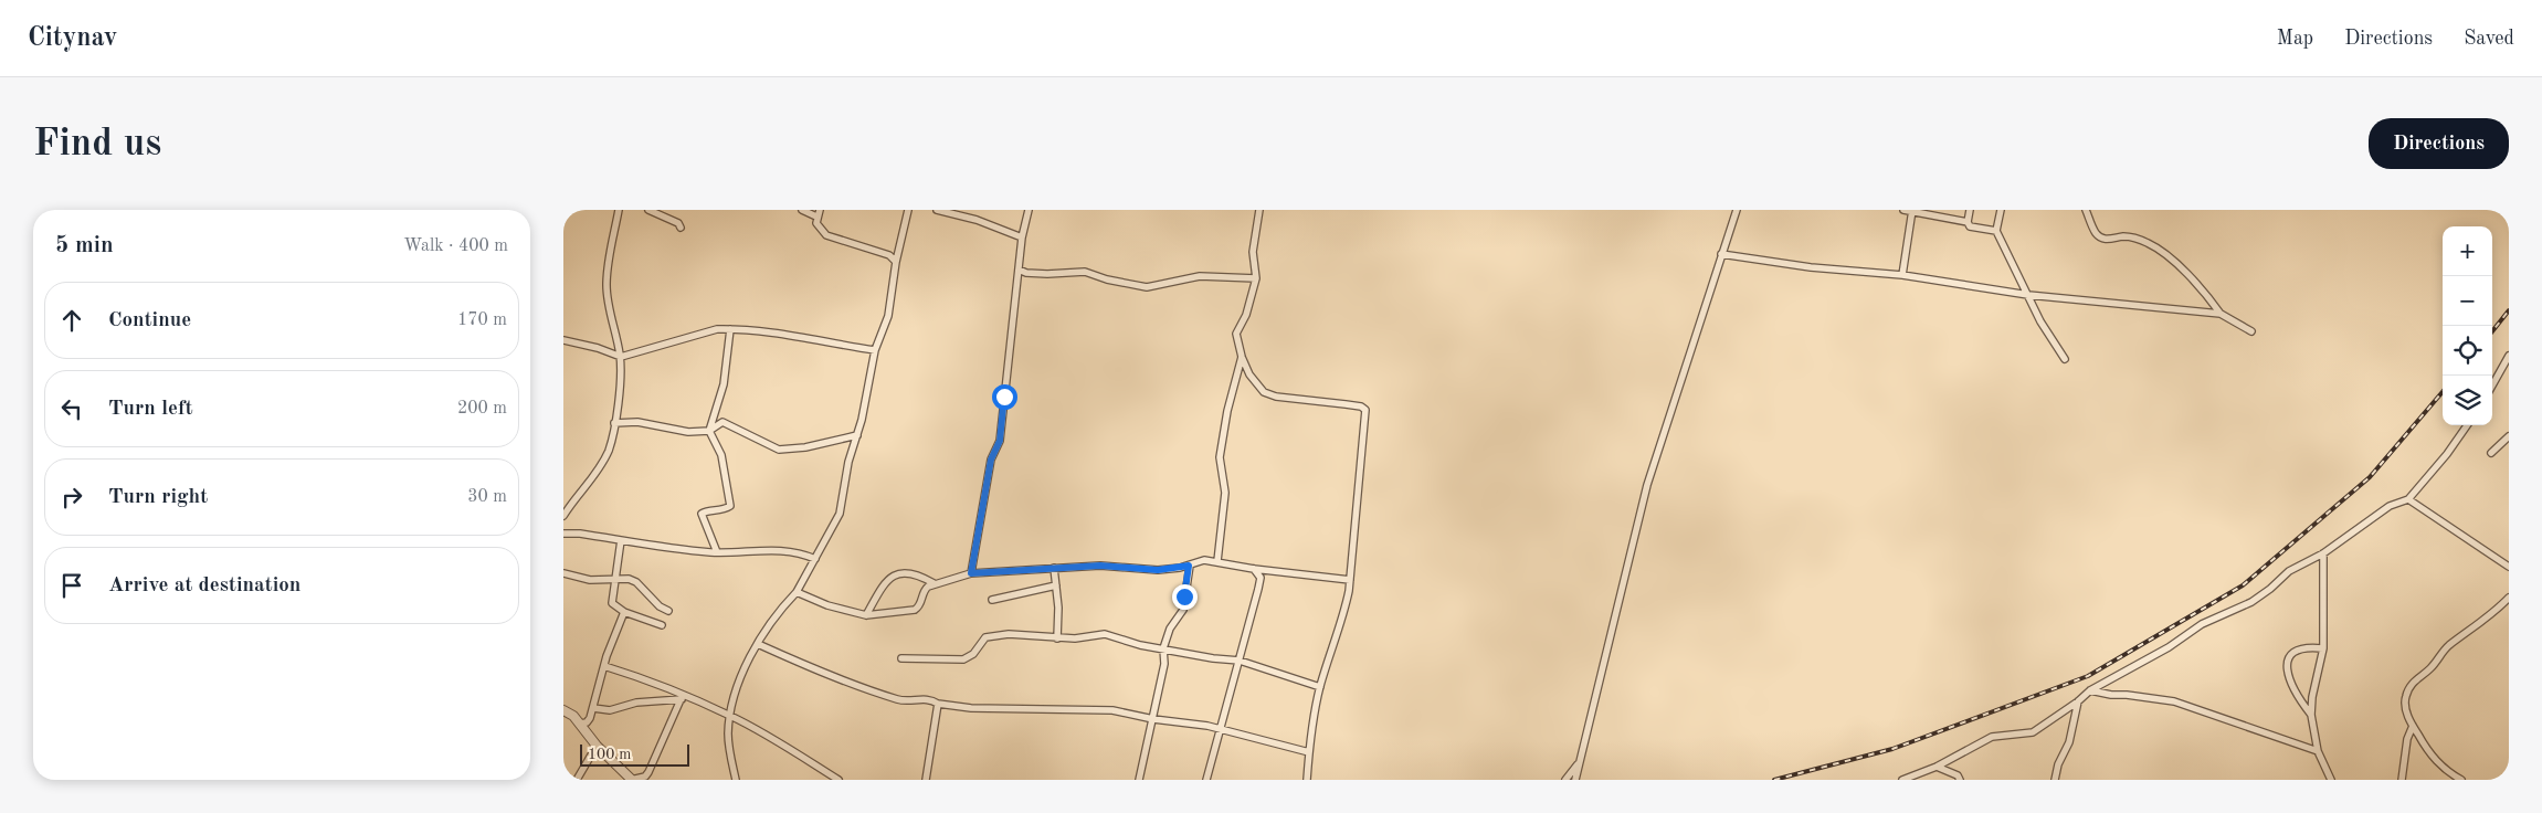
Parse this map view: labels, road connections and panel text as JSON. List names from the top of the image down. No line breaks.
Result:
{"scale_bar":"100 m","page":{"header":"Citynav","nav":["Map","Directions","Saved"],"buttons":"Directions","title":"Find us","heading":["5 min","Walk · 400 m"],"map_buttons":["+","−"],"list":[["Continue","170 m"],["Turn left","200 m"],["Turn right","30 m"],"Arrive at destination"],"scale":"100 m"}}
